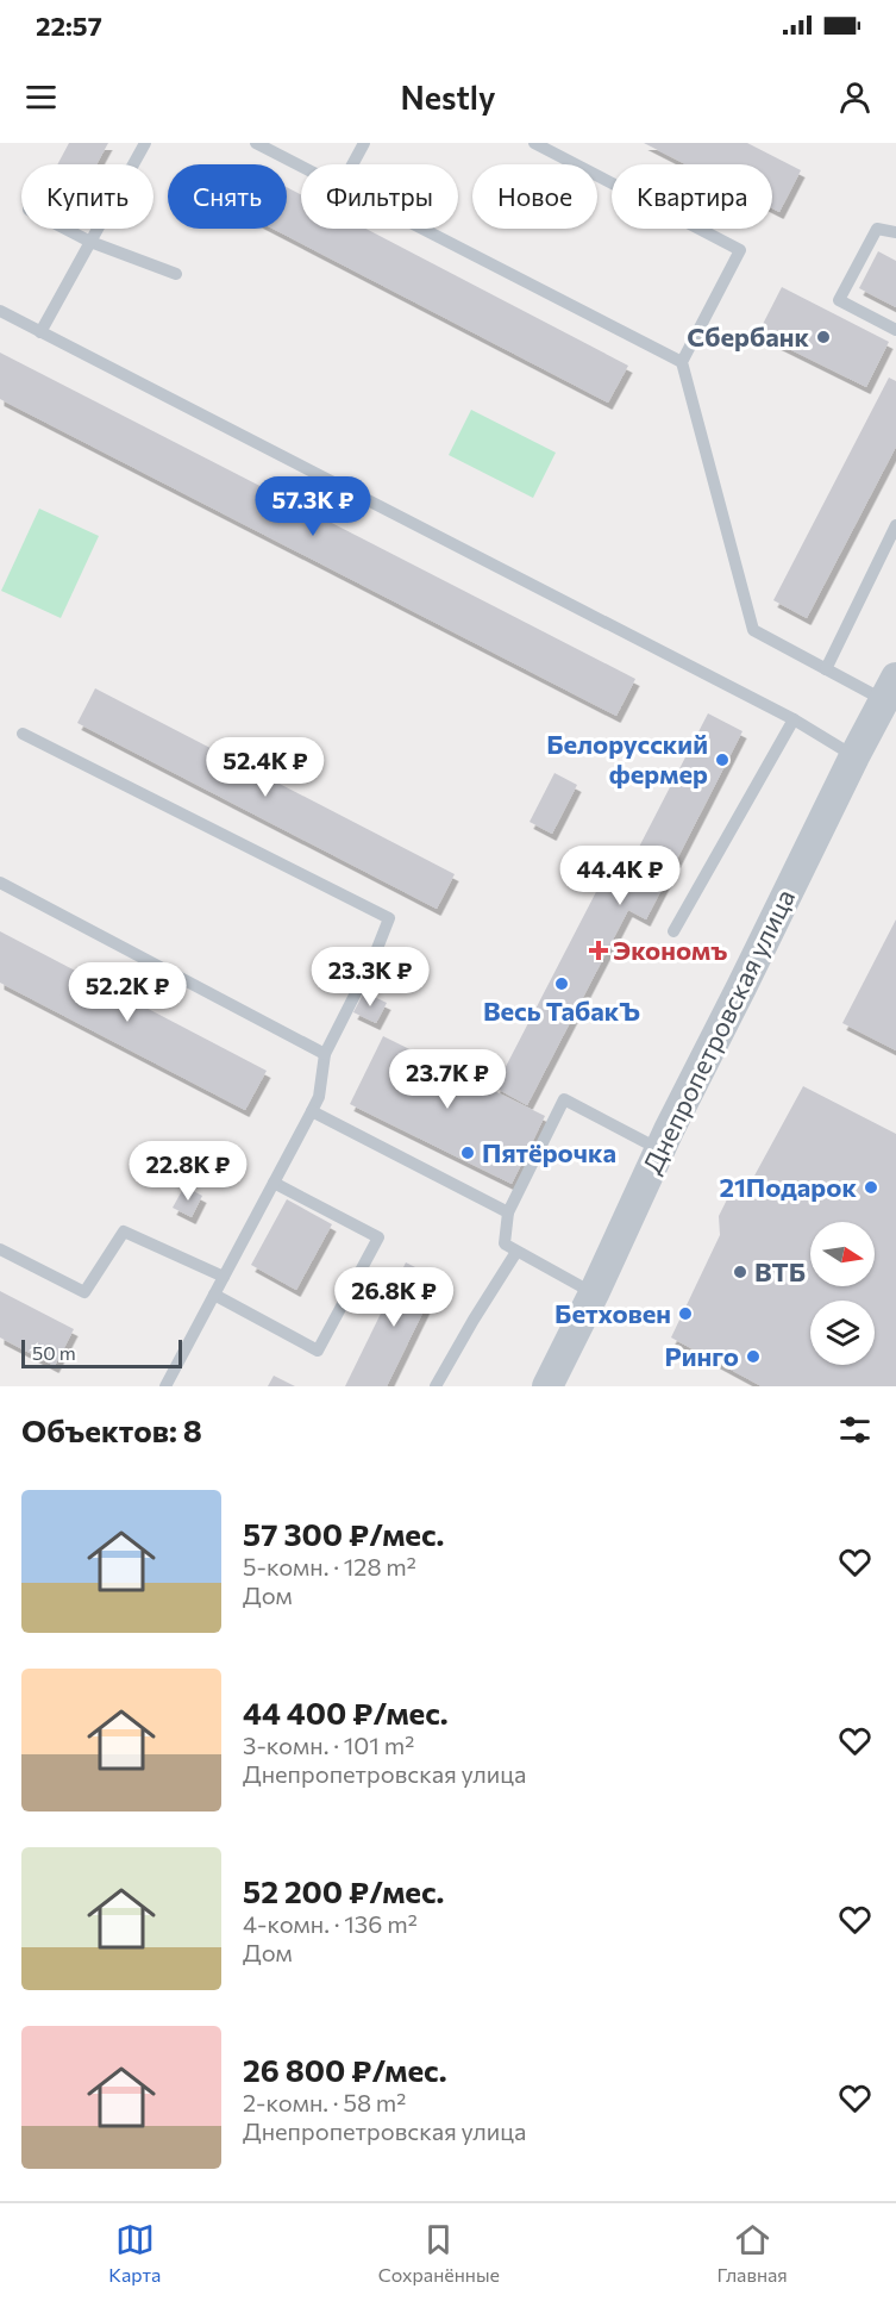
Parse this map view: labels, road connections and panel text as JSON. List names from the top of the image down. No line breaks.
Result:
{"streets":{"street":["Днепропетровская улица"]},"places":{"other":["Сбербанк","Белорусский фермер","Весь ТабакЪ","Пятёрочка","21Подарок","ВТБ","Бетховен","Ринго"],"health":["Экономъ"]},"scale_bar":"50 m","north":"right","page":{"status":"22:57","header":"Nestly","chip":["Купить","Снять","Фильтры","Новое","Квартира"],"price":["57.3K ₽","52.4K ₽","44.4K ₽","23.3K ₽","52.2K ₽","23.7K ₽","22.8K ₽","26.8K ₽"],"scale":"50 m","heading":"Объектов: 8","list":[{"name":"57 300 ₽/мес.","note":"5-комн. · 128 m² · Дом"},{"name":"44 400 ₽/мес.","note":"3-комн. · 101 m² · Днепропетровская улица"},{"name":"52 200 ₽/мес.","note":"4-комн. · 136 m² · Дом"},{"name":"26 800 ₽/мес.","note":"2-комн. · 58 m² · Днепропетровская улица"}],"tabs":["Карта","Сохранённые","Главная"]}}
